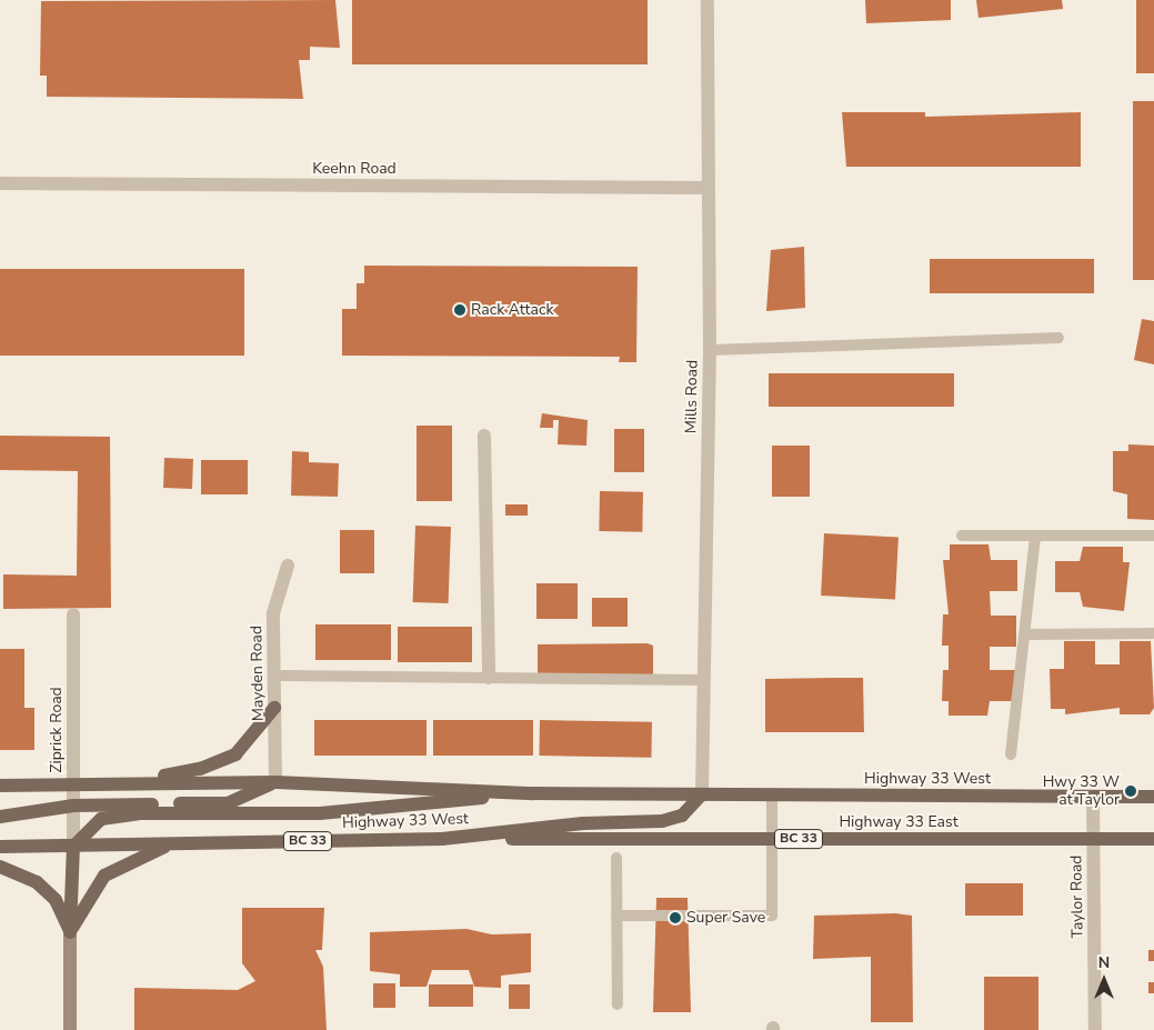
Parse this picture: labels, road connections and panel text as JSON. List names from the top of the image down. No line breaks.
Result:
{"streets":{"main road":["Highway 33 West","Highway 33 East","BC 33"],"street":["Keehn Road","Mills Road","Mayden Road","Ziprick Road","Taylor Road"]},"crossings":[["Keehn Road","Mills Road"],["Mills Road","Highway 33 West"],["Mayden Road","Highway 33 West"],["Ziprick Road","Highway 33 West"],["Highway 33 West","Highway 33 East"],["Highway 33 West","Taylor Road"],["Highway 33 East","Taylor Road"]],"places":["Rack Attack","Hwy 33 W at Taylor","Super Save"],"north":"top"}
